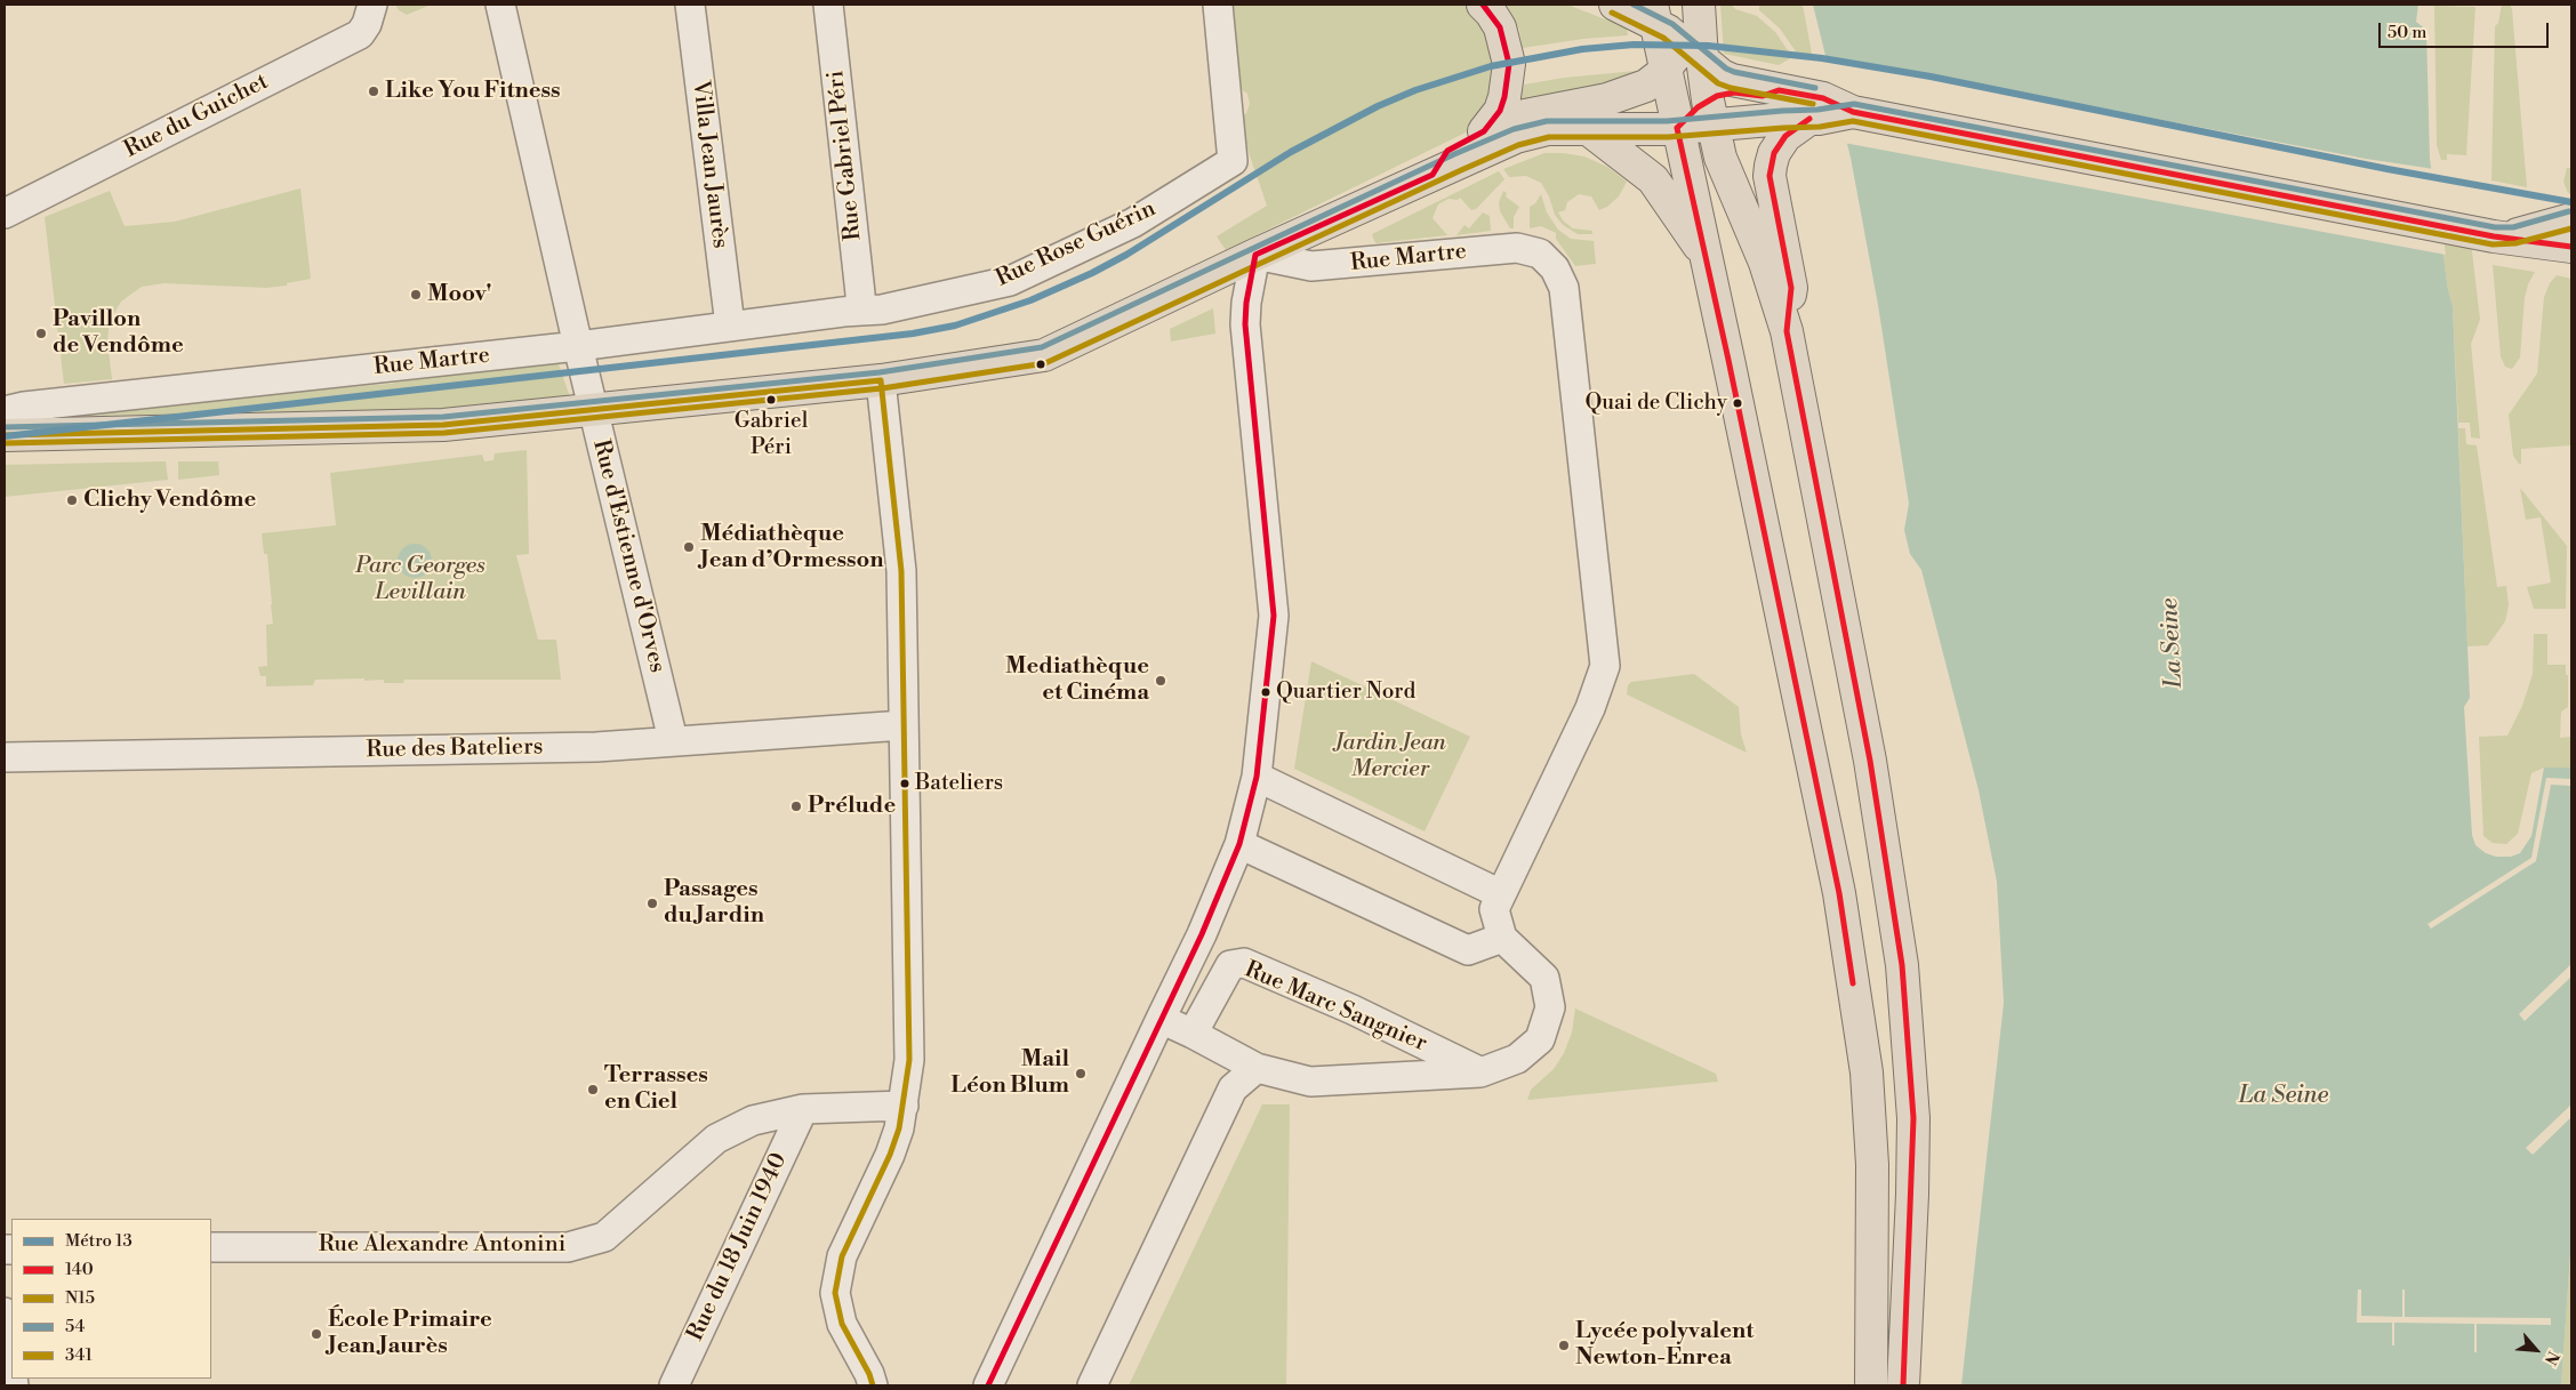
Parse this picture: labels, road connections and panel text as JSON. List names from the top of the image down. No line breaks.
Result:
{"streets":{"street":["Rue du Guichet","Rue Gabriel Péri","Villa Jean Jaurès","Rue Rose Guérin","Rue Martre","Rue d'Estienne d'Orves","Rue des Bateliers","Rue Marc Sangnier","Rue Alexandre Antonini","Rue du 18 Juin 1940"]},"crossings":[["Rue Gabriel Péri","Rue Rose Guérin"],["Rue Gabriel Péri","Rue Martre"],["Villa Jean Jaurès","Rue Martre"],["Rue Rose Guérin","Rue Martre"],["Rue Martre","Rue d'Estienne d'Orves"],["Rue d'Estienne d'Orves","Rue des Bateliers"],["Rue Alexandre Antonini","Rue du 18 Juin 1940"]],"water":["La Seine"],"parks":["Parc Georges Levillain","Jardin Jean Mercier"],"places":["Like You Fitness","Moov'","Pavillon de Vendôme","Gabriel Péri","Quai de Clichy","Clichy Vendôme","Médiathèque Jean d’Ormesson","Mediathèque et Cinéma","Quartier Nord","Bateliers","Prélude","Passages du Jardin","Mail Léon Blum","Terrasses en Ciel","École Primaire Jean Jaurès","Lycée polyvalent Newton-Enrea"],"lines":["transit line 54","transit line N15","metro line 13","transit line 140","transit line 341"],"legend":["Métro 13","140","N15","54","341"],"scale_bar":"50 m","north":"bottom right"}
